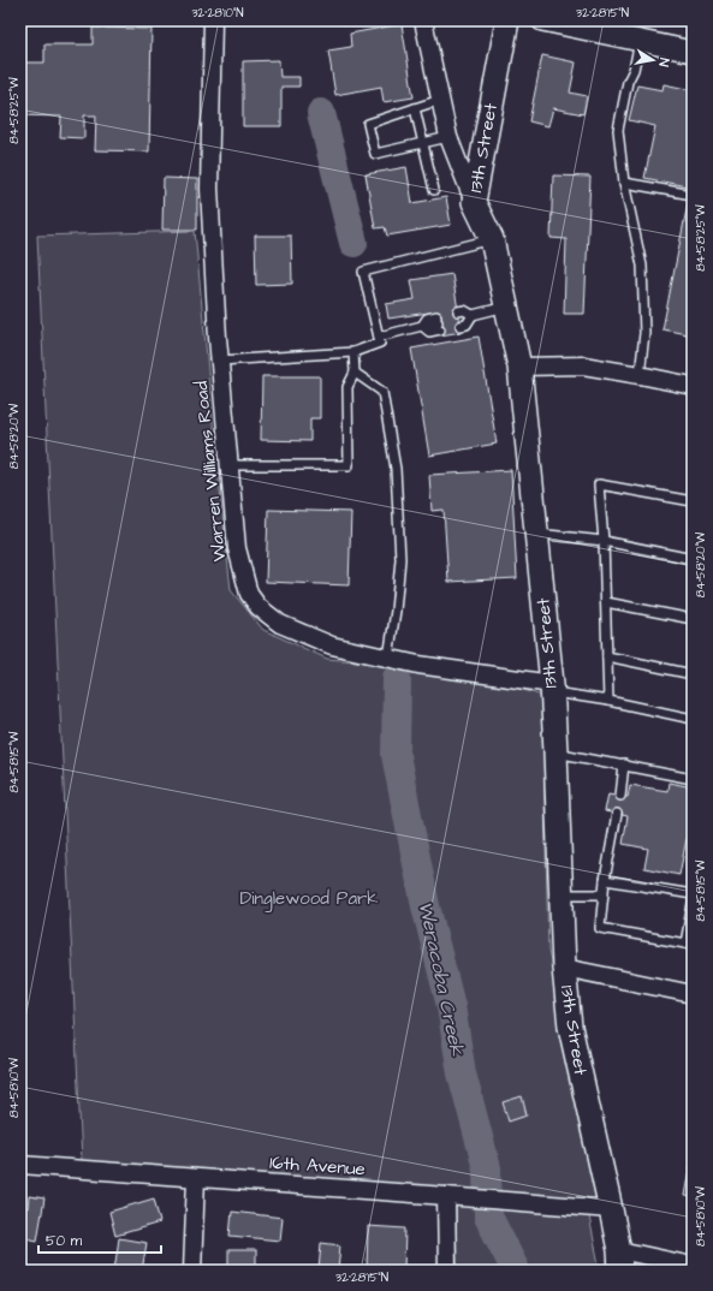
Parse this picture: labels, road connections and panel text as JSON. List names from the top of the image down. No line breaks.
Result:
{"streets":{"main road":["13th Street"],"street":["Warren Williams Road","16th Avenue"]},"crossings":[["13th Street","Warren Williams Road"],["13th Street","16th Avenue"]],"water":["Weracoba Creek"],"parks":["Dinglewood Park"],"scale_bar":"50 m","north":"right","coordinates":["32°28'10\"N","32°28'15\"N","84°58'25\"W","84°58'20\"W","84°58'15\"W","84°58'10\"W"]}
